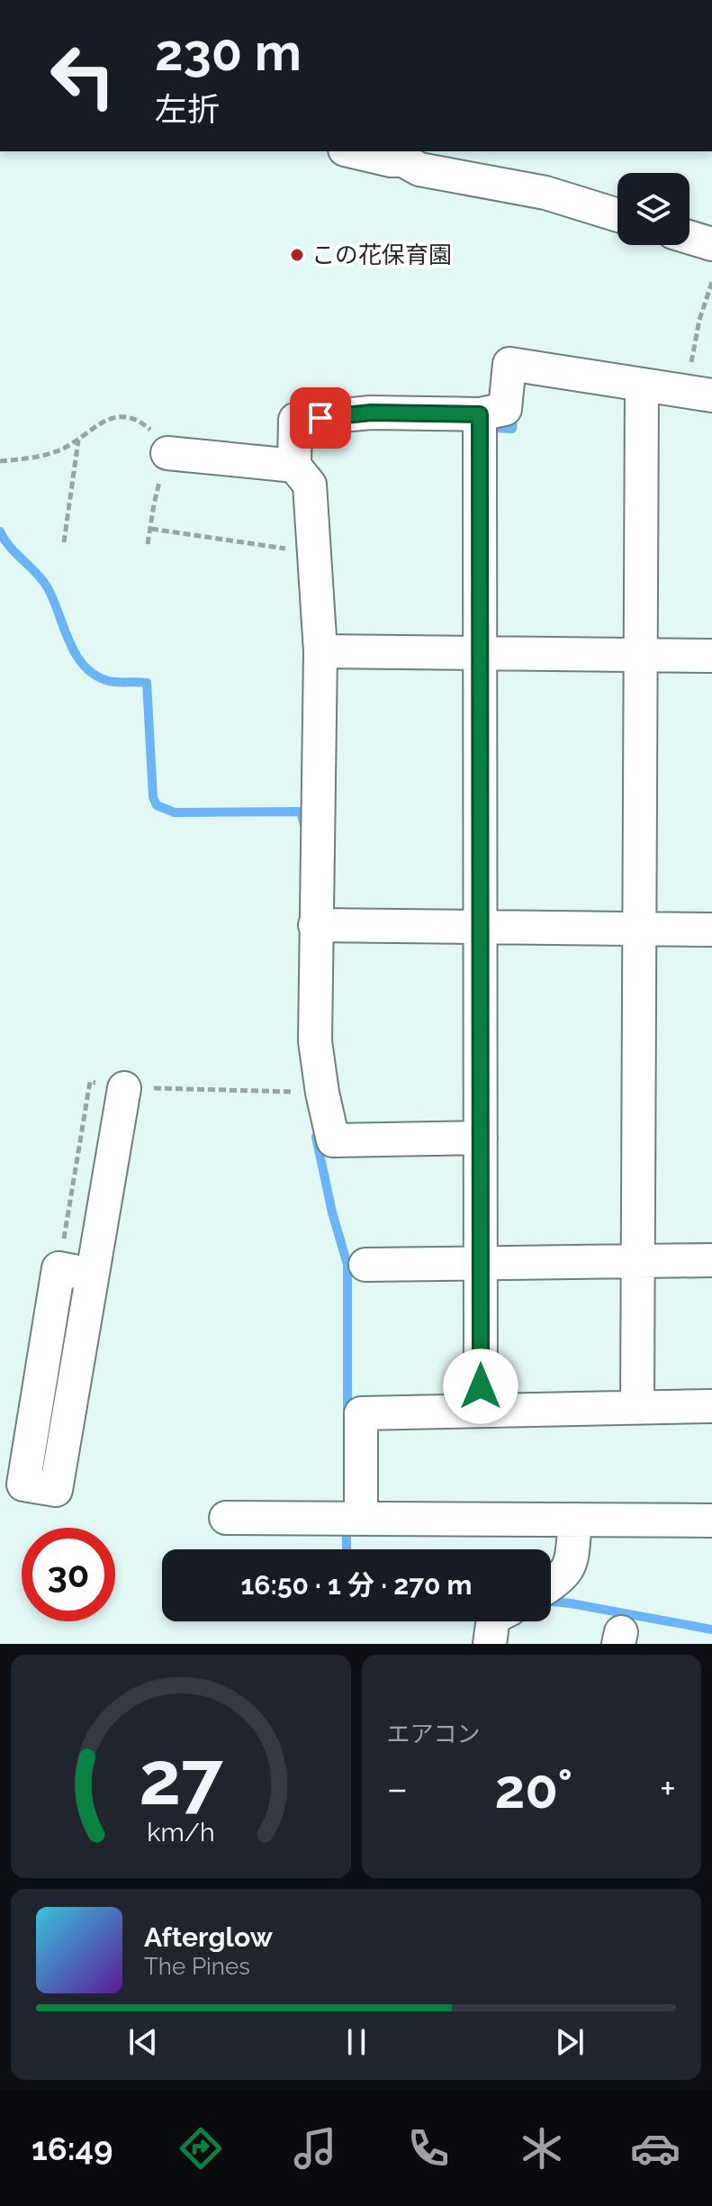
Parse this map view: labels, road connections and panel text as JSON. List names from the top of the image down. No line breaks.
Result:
{"places":["この花保育園"],"page":{"turn":["230 m","左折"],"limit":"30","trip":"16:50 · 1 分 · 270 m","tile":"エアコン","heat":["−","20°","+"],"song":["Afterglow","The Pines"],"tabs":"16:49","gauge":["27","km/h"]}}
